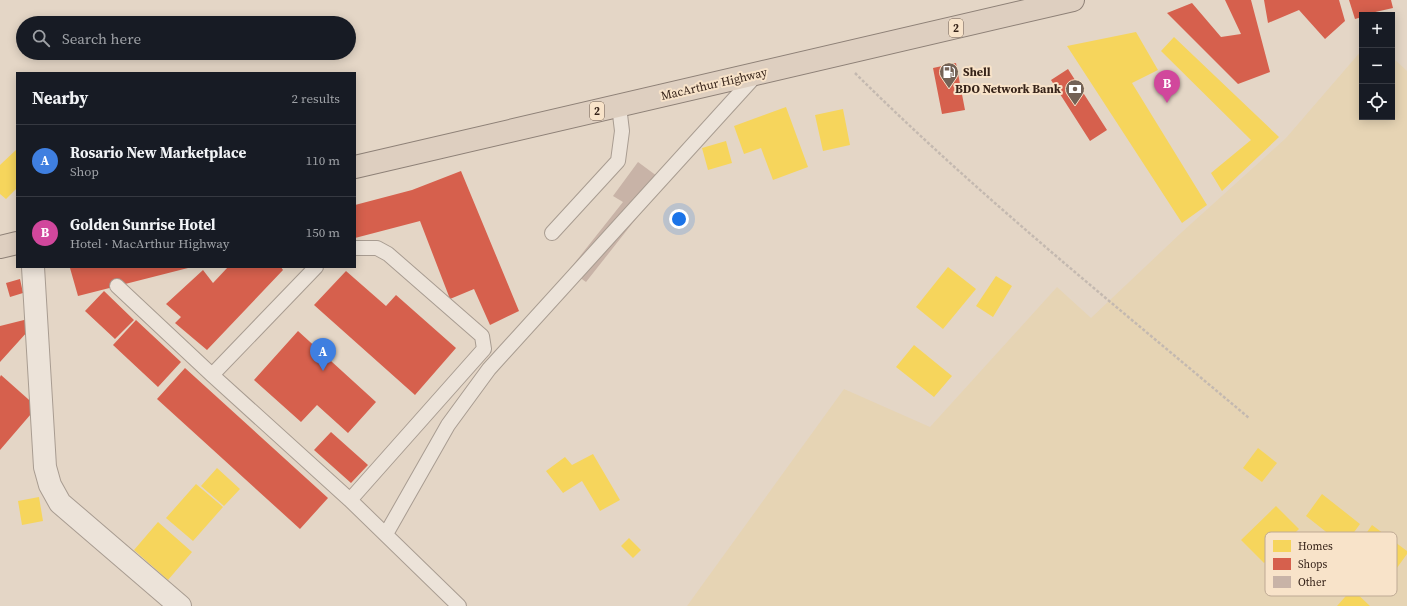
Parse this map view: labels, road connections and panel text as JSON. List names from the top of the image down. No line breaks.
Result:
{"streets":{"highway":["2","MacArthur Highway"]},"places":{"fuel station":["Shell"],"bank":["BDO Network Bank"]},"legend":["Homes","Shops","Other"],"page":{"map_buttons":["+","−"],"search":"Search here","pins":["B","A"],"heading":["Nearby","2 results"],"list":[{"mark":"A","name":"Rosario New Marketplace","note":"Shop","value":"110 m"},{"mark":"B","name":"Golden Sunrise Hotel","note":"Hotel · MacArthur Highway","value":"150 m"}]}}
